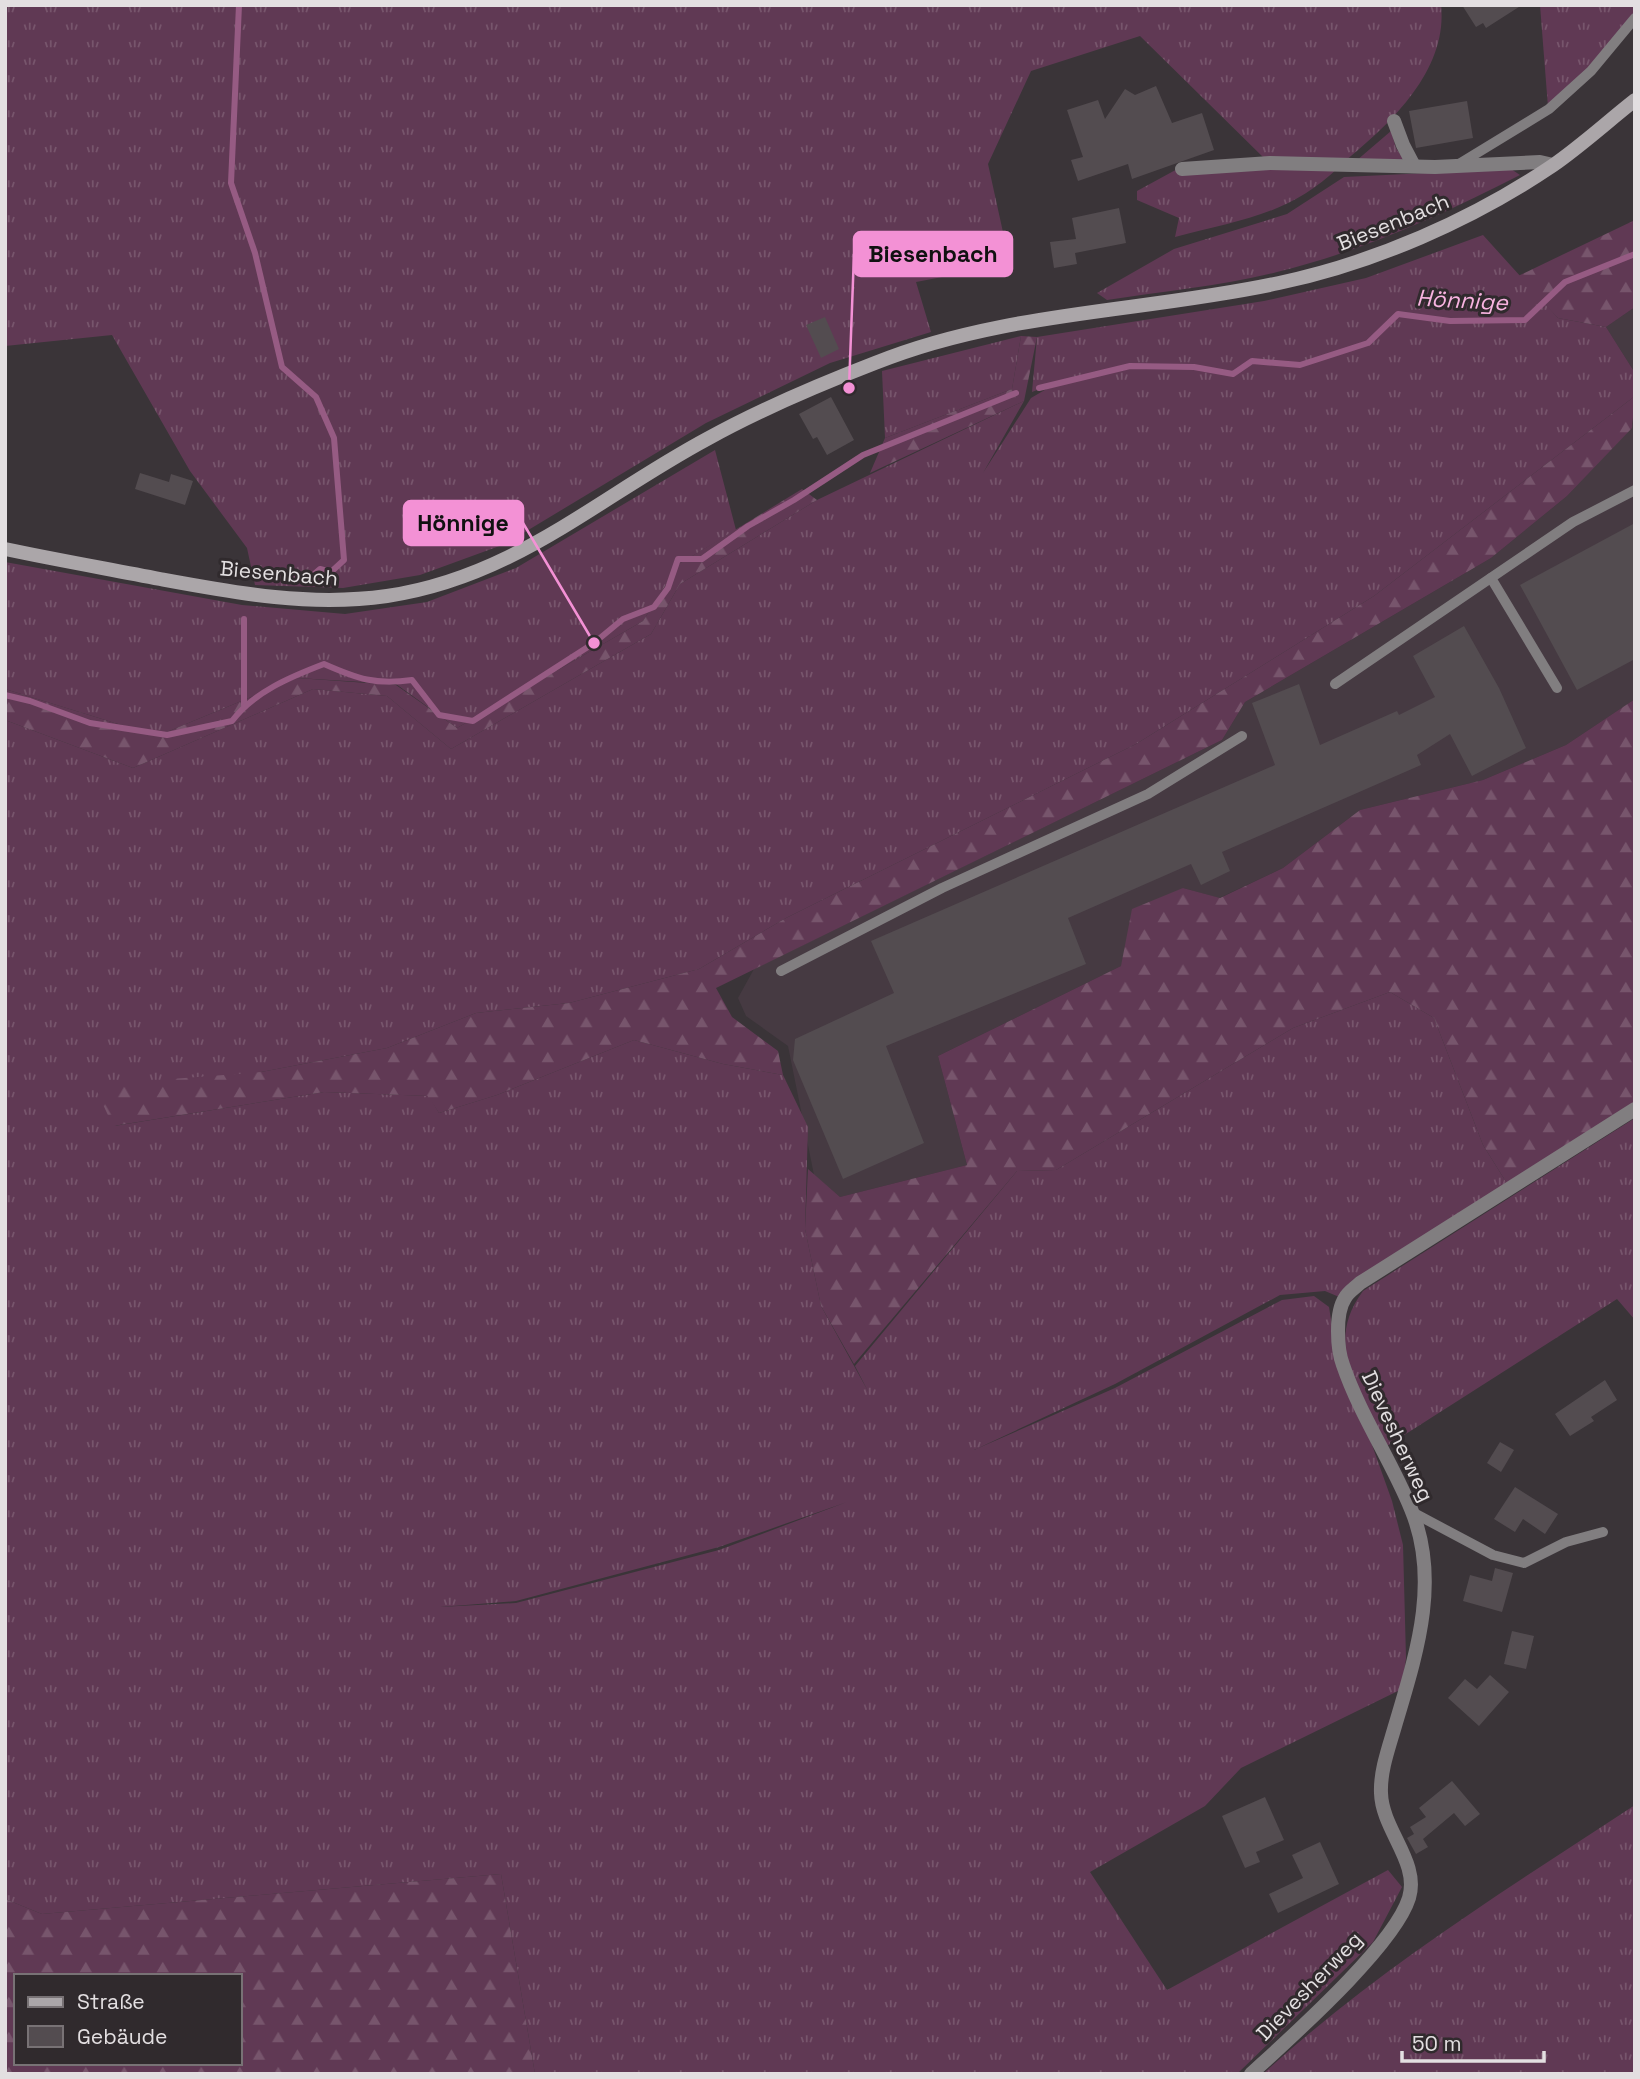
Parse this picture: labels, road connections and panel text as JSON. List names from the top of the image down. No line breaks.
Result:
{"streets":{"main road":["Biesenbach"],"street":["Dievesherweg"]},"water":["Hönnige"],"places":["Biesenbach","Hönnige"],"legend":["Straße","Gebäude"],"scale_bar":"50 m"}
